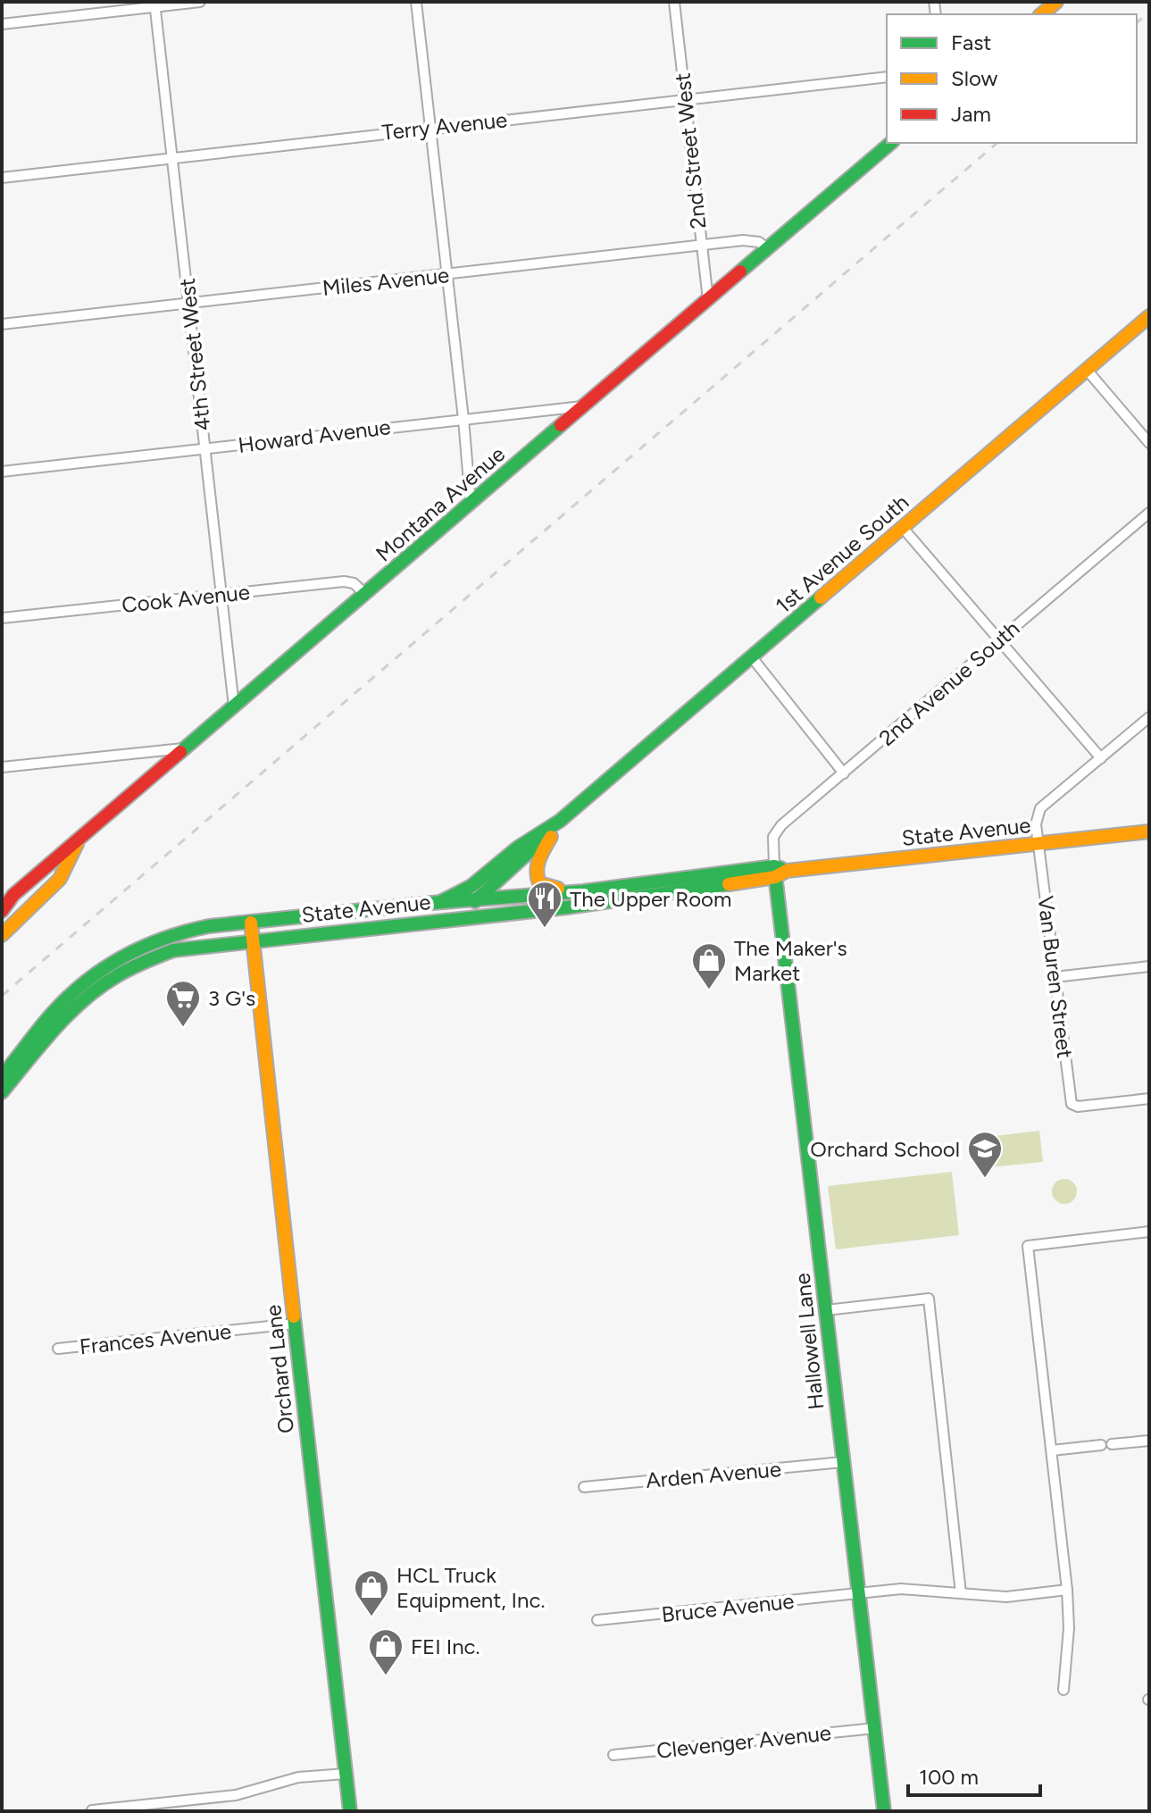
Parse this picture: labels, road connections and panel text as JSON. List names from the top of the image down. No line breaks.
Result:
{"streets":{"main road":["Montana Avenue","1st Avenue South","State Avenue","Hallowell Lane","Orchard Lane"],"street":["Terry Avenue","2nd Street West","Miles Avenue","4th Street West","Howard Avenue","Cook Avenue","2nd Avenue South","Van Buren Street","Frances Avenue","Arden Avenue","Bruce Avenue","Clevenger Avenue"]},"crossings":[["Terry Avenue","2nd Street West"],["Terry Avenue","4th Street West"],["2nd Street West","Miles Avenue"],["2nd Street West","Montana Avenue"],["Miles Avenue","4th Street West"],["Miles Avenue","Montana Avenue"],["4th Street West","Howard Avenue"],["4th Street West","Montana Avenue"],["4th Street West","Cook Avenue"],["Howard Avenue","Montana Avenue"],["Montana Avenue","Cook Avenue"],["1st Avenue South","State Avenue"],["2nd Avenue South","State Avenue"],["2nd Avenue South","Hallowell Lane"],["State Avenue","Van Buren Street"],["State Avenue","Hallowell Lane"],["State Avenue","Orchard Lane"],["Frances Avenue","Orchard Lane"],["Hallowell Lane","Arden Avenue"],["Hallowell Lane","Bruce Avenue"],["Hallowell Lane","Clevenger Avenue"]],"places":{"restaurant":["The Upper Room"],"shop":["The Maker's Market","HCL Truck Equipment, Inc.","FEI Inc."],"supermarket":["3 G's"],"school or university":["Orchard School"]},"legend":["Fast","Slow","Jam"],"scale_bar":"100 m"}
